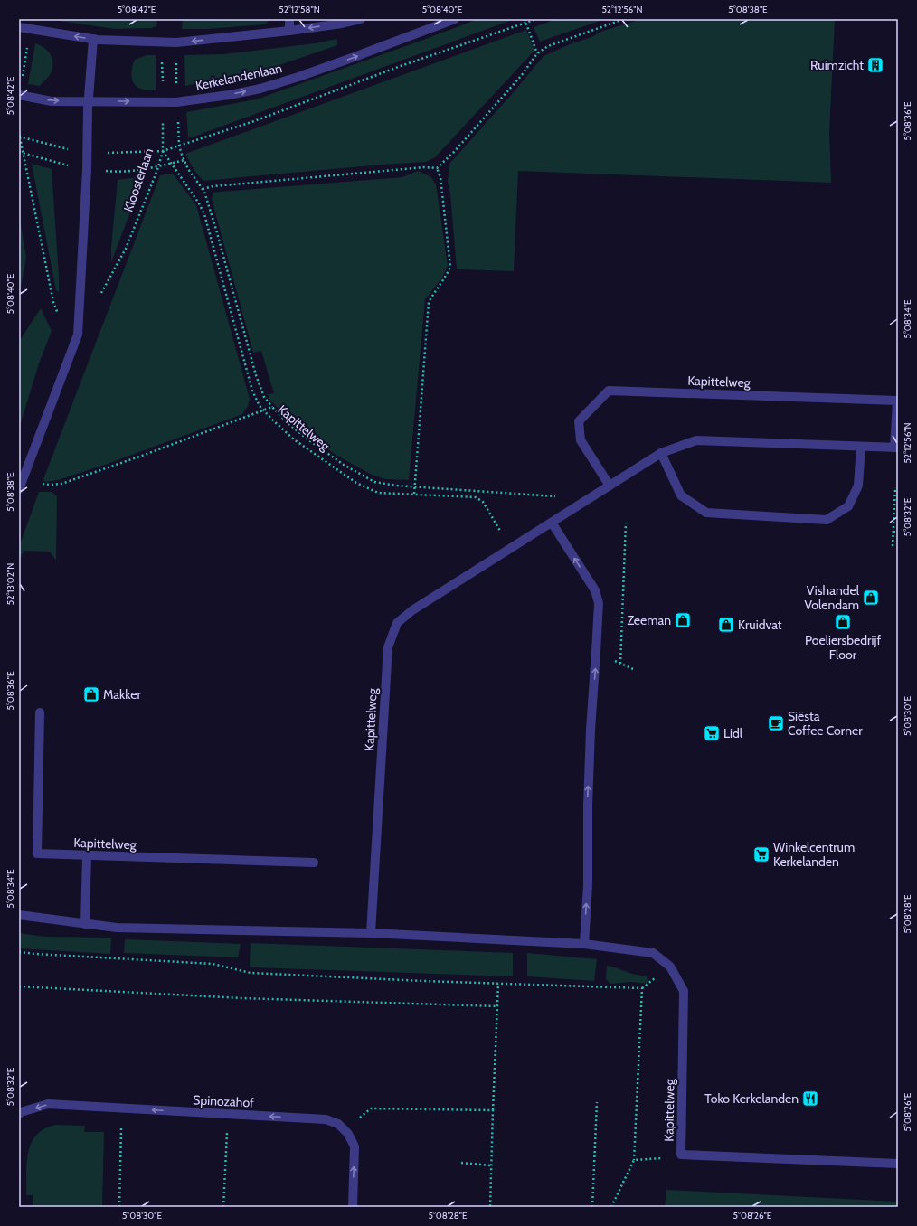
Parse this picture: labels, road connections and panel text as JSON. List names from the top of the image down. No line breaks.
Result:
{"streets":{"street":["Kerkelandenlaan","Kapittelweg","Spinozahof"],"path":["Kloosterlaan"]},"crossings":[["Kerkelandenlaan","Kloosterlaan"],["Kloosterlaan","Kapittelweg"]],"one_way":["Spinozahof"],"places":{"building":["Ruimzicht"],"shop":["Vishandel Volendam","Zeeman","Poeliersbedrijf Floor","Kruidvat","Makker"],"cafe":["Siësta Coffee Corner"],"supermarket":["Lidl","Winkelcentrum Kerkelanden"],"restaurant":["Toko Kerkelanden"]},"coordinates":["5°08'42\"E","52°12'58\"N","5°08'40\"E","52°12'56\"N","5°08'38\"E","5°08'36\"E","5°08'34\"E","5°08'32\"E","52°13'02\"N","5°08'30\"E","5°08'28\"E","5°08'26\"E"]}
